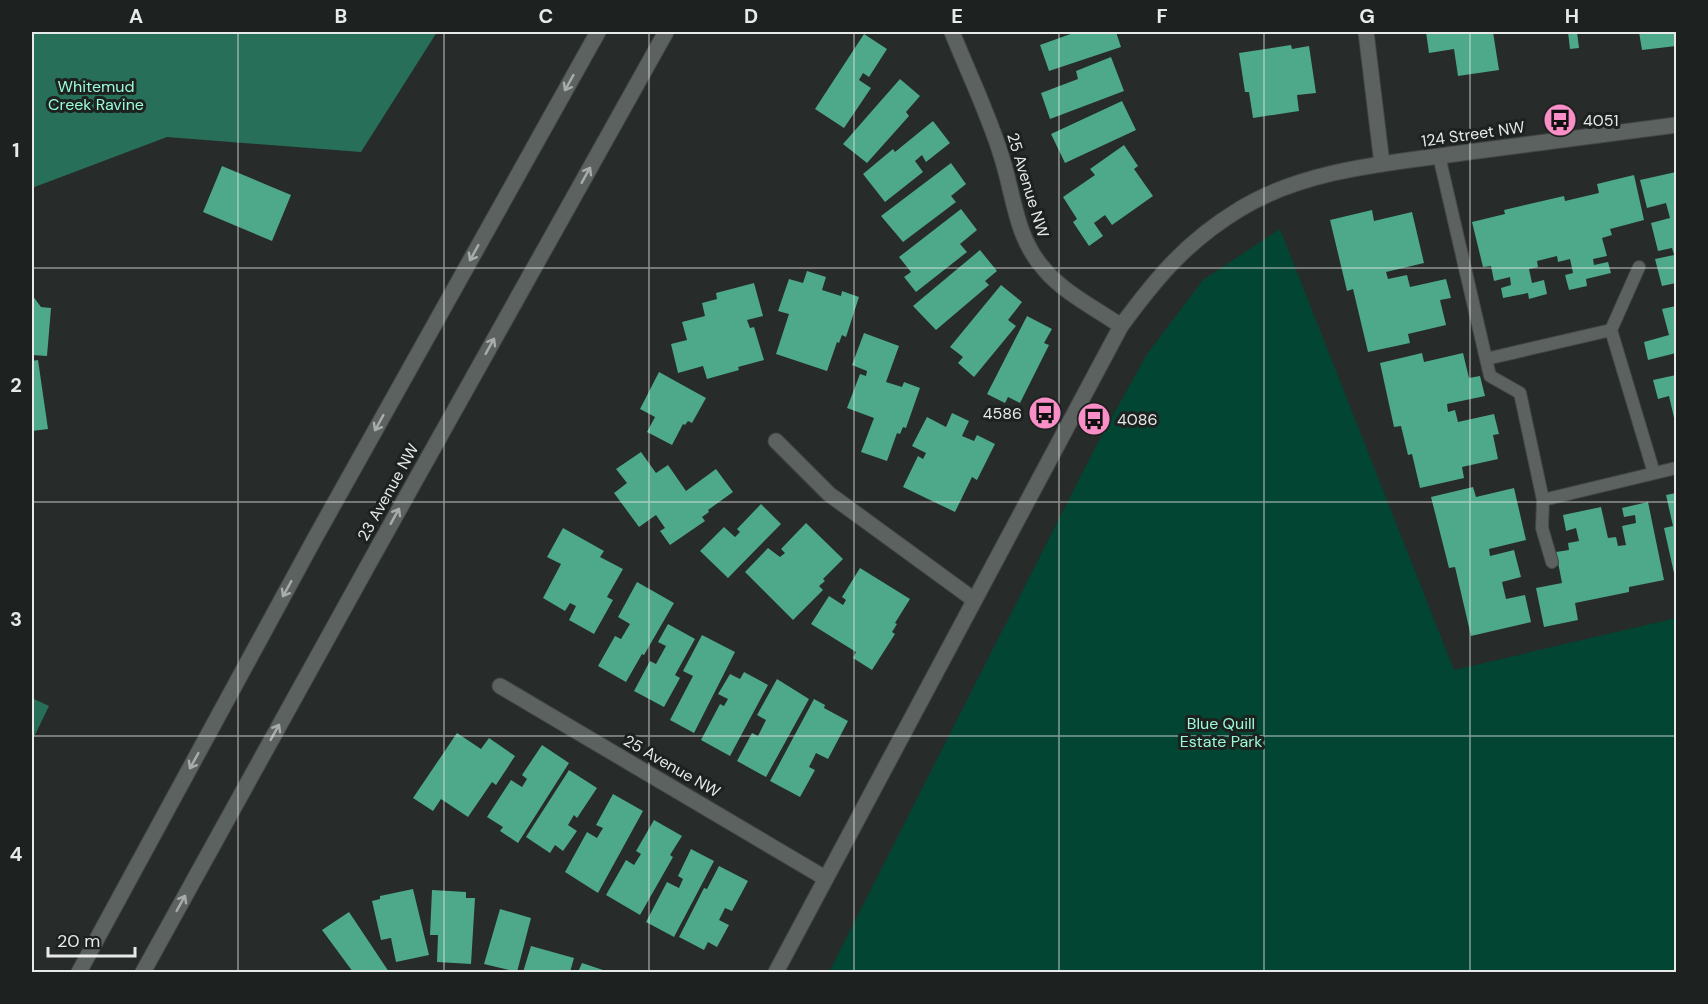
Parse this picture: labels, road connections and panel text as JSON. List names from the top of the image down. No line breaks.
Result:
{"streets":{"street":["124 Street NW","25 Avenue NW","23 Avenue NW"]},"crossings":[["124 Street NW","25 Avenue NW"]],"parks":["Whitemud Creek Ravine","Blue Quill Estate Park"],"places":{"bus stop":["4051","4586","4086"]},"scale_bar":"20 m","grid":{"columns":["A","B","C","D","E","F","G","H"],"rows":["1","2","3","4"]}}
